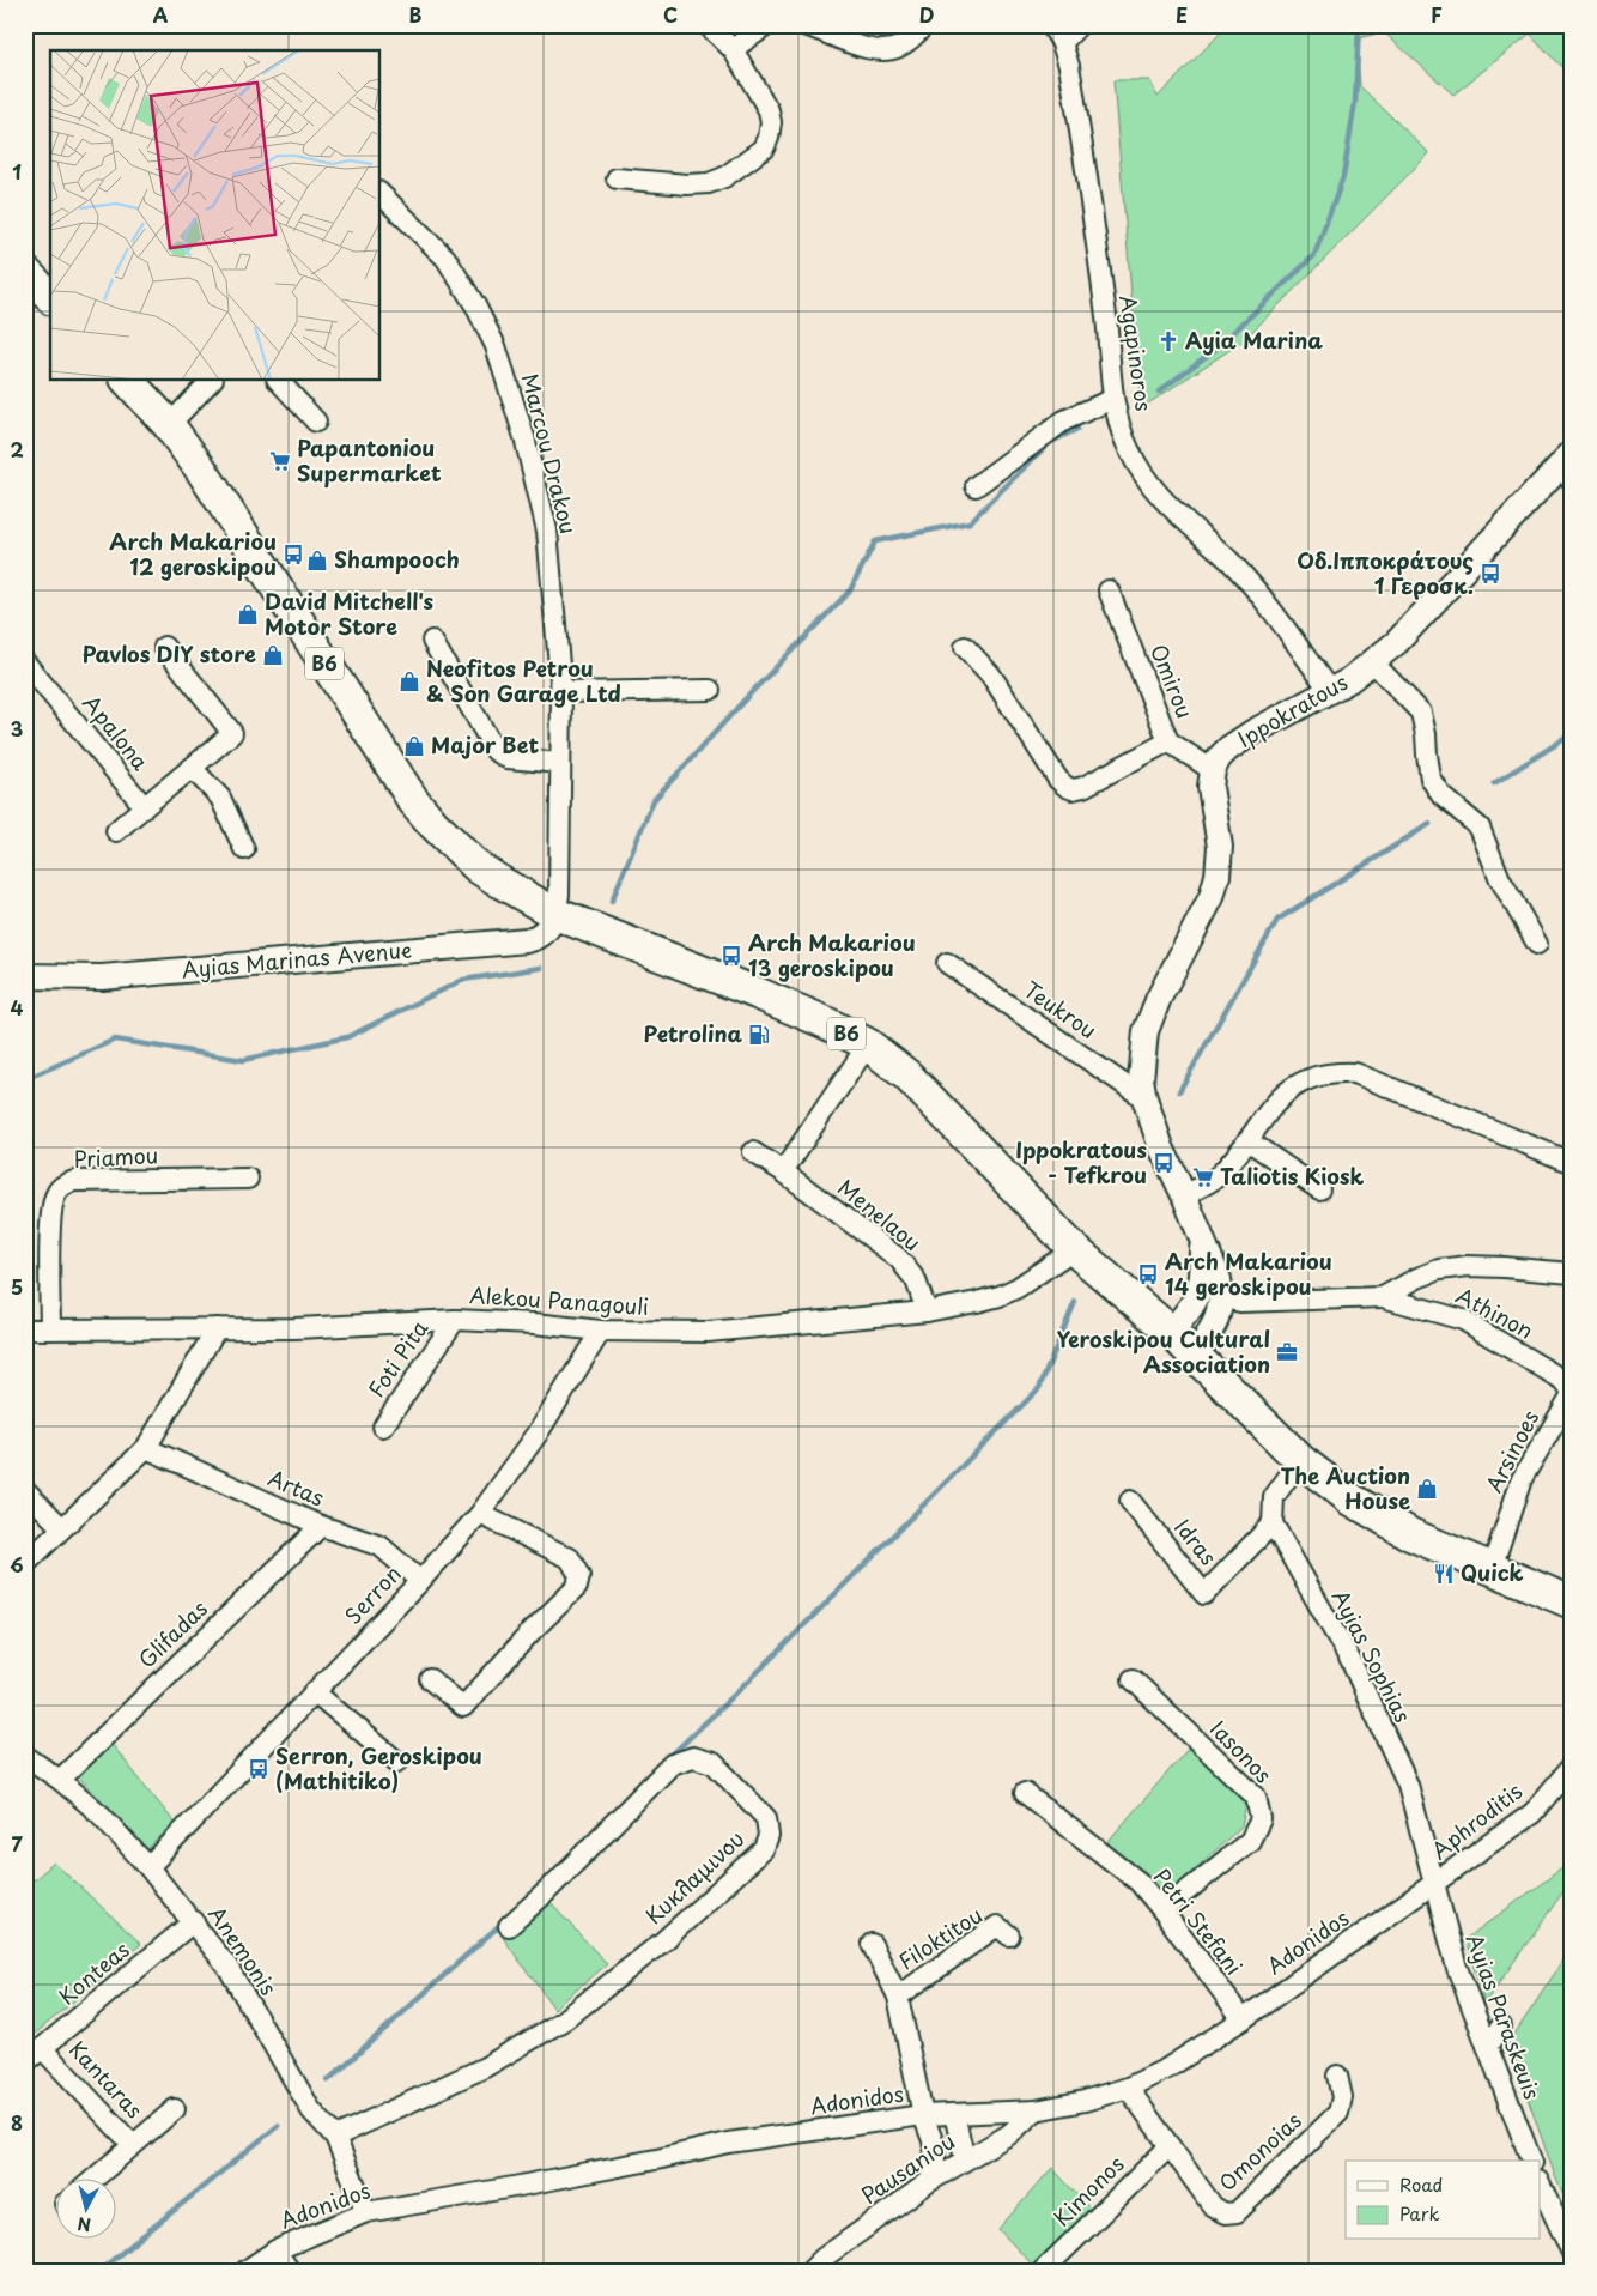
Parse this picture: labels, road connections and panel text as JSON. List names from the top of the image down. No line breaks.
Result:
{"streets":{"main road":["B6"],"street":["Agapinoros","Marcou Drakou","Omirou","Ippokratous","Apalona","Ayias Marinas Avenue","Teukrou","Priamou","Menelaou","Alekou Panagouli","Athinon","Foti Pita","Arsinoes","Artas","Idras","Serron","Glifadas","Ayias Sophias","Iasonos","Aphroditis","Κυκλαμινου","Petri Stefani","Filoktitou","Adonidos","Anemonis","Konteas","Ayias Paraskeuis","Kantaras","Omonoias","Pausaniou","Kimonos"]},"crossings":[["Agapinoros","Ippokratous"],["Marcou Drakou","B6"],["Marcou Drakou","Ayias Marinas Avenue"],["B6","Ayias Marinas Avenue"],["B6","Alekou Panagouli"],["B6","Arsinoes"],["Omirou","Ippokratous"],["Priamou","Alekou Panagouli"],["Menelaou","Alekou Panagouli"],["Alekou Panagouli","Foti Pita"],["Alekou Panagouli","Serron"],["Athinon","Arsinoes"],["Artas","Serron"],["Artas","Glifadas"],["Idras","Ayias Sophias"],["Serron","Anemonis"],["Glifadas","Anemonis"],["Ayias Sophias","Aphroditis"],["Ayias Sophias","Adonidos"],["Ayias Sophias","Ayias Paraskeuis"],["Iasonos","Petri Stefani"],["Aphroditis","Adonidos"],["Aphroditis","Ayias Paraskeuis"],["Κυκλαμινου","Anemonis"],["Petri Stefani","Adonidos"],["Filoktitou","Adonidos"],["Filoktitou","Pausaniou"],["Adonidos","Anemonis"],["Adonidos","Ayias Paraskeuis"],["Adonidos","Omonoias"],["Adonidos","Pausaniou"],["Anemonis","Konteas"],["Konteas","Kantaras"],["Omonoias","Kimonos"]],"places":{"church":["Ayia Marina"],"supermarket":["Papantoniou Supermarket","Taliotis Kiosk"],"bus stop":["Arch Makariou 12 geroskipou","Οδ.Ιπποκράτους 1 Γεροσκ.","Arch Makariou 13 geroskipou","Ippokratous - Tefkrou","Arch Makariou 14 geroskipou","Serron, Geroskipou (Mathitiko)"],"shop":["Shampooch","David Mitchell's Motor Store","Pavlos DIY store","Neofitos Petrou & Son Garage Ltd","Major Bet","The Auction House"],"fuel station":["Petrolina"],"office":["Yeroskipou Cultural Association"],"restaurant":["Quick"]},"legend":["Road","Park"],"north":"bottom","grid":{"columns":["A","B","C","D","E","F"],"rows":["1","2","3","4","5","6","7","8"]}}
